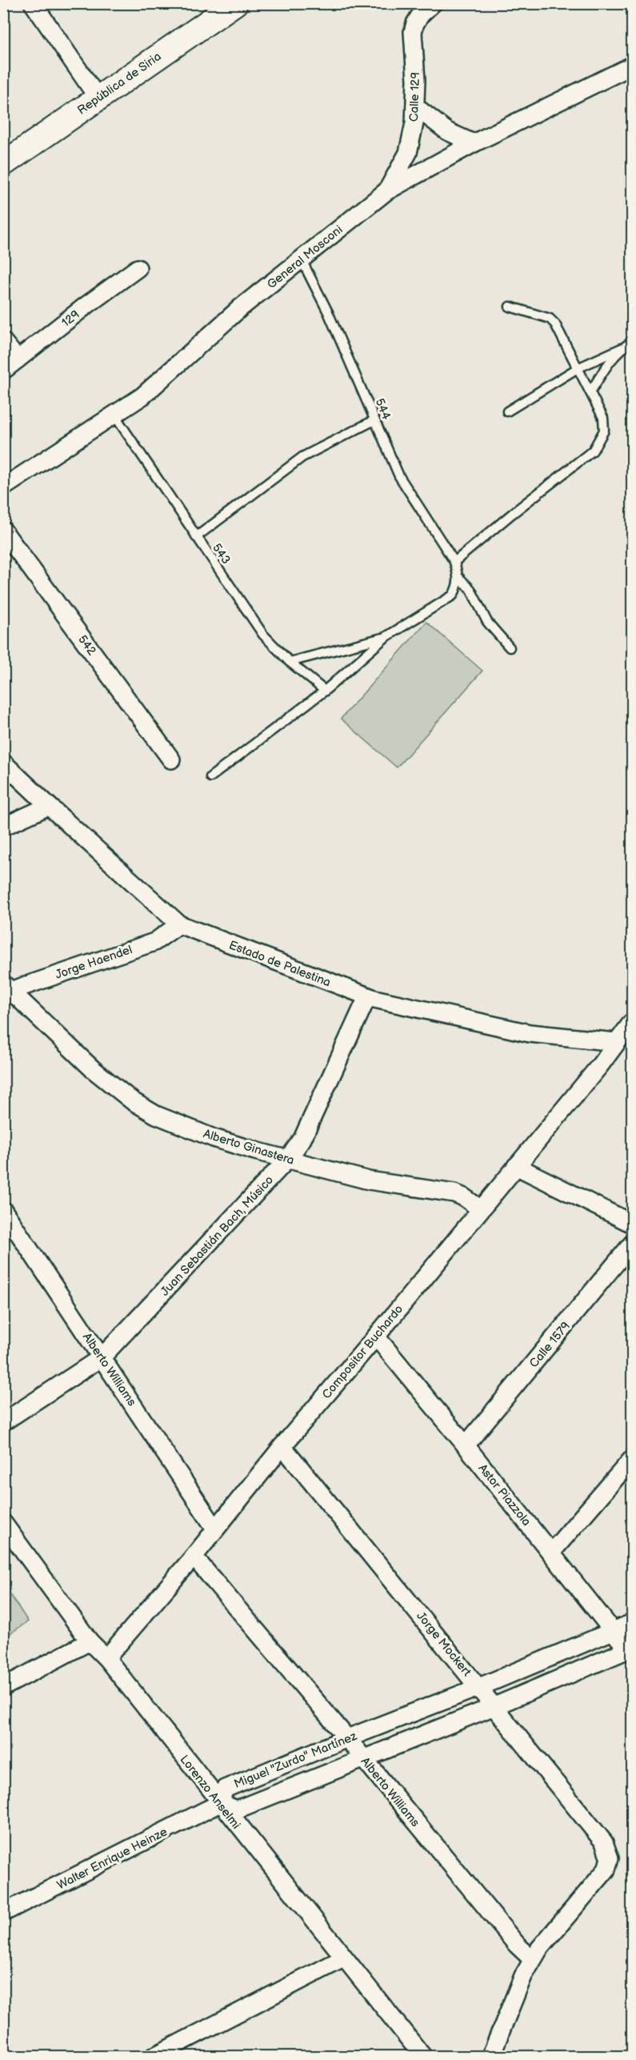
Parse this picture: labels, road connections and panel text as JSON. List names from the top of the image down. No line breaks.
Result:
{"streets":{"street":["República de Siria","Calle 129","General Mosconi","129","542","Jorge Haendel","Estado de Palestina","Alberto Ginastera","Juan Sebastián Bach, Músico","Calle 1579","Compositor Buchardo","Alberto Williams","Astor Piazzola","Jorge Mockert","Miguel \"Zurdo\" Martínez","Lorenzo Anselmi","Walter Enrique Heinze"],"lane":["544","543"]},"crossings":[["Calle 129","General Mosconi"],["General Mosconi","544"],["General Mosconi","543"],["Jorge Haendel","Estado de Palestina"],["Jorge Haendel","Alberto Ginastera"],["Estado de Palestina","Juan Sebastián Bach, Músico"],["Estado de Palestina","Compositor Buchardo"],["Alberto Ginastera","Juan Sebastián Bach, Músico"],["Alberto Ginastera","Compositor Buchardo"],["Juan Sebastián Bach, Músico","Alberto Williams"],["Calle 1579","Astor Piazzola"],["Compositor Buchardo","Alberto Williams"],["Compositor Buchardo","Astor Piazzola"],["Compositor Buchardo","Jorge Mockert"],["Compositor Buchardo","Lorenzo Anselmi"],["Alberto Williams","Jorge Mockert"],["Alberto Williams","Miguel \"Zurdo\" Martínez"],["Astor Piazzola","Miguel \"Zurdo\" Martínez"],["Jorge Mockert","Miguel \"Zurdo\" Martínez"],["Miguel \"Zurdo\" Martínez","Lorenzo Anselmi"],["Miguel \"Zurdo\" Martínez","Walter Enrique Heinze"],["Lorenzo Anselmi","Walter Enrique Heinze"]]}
